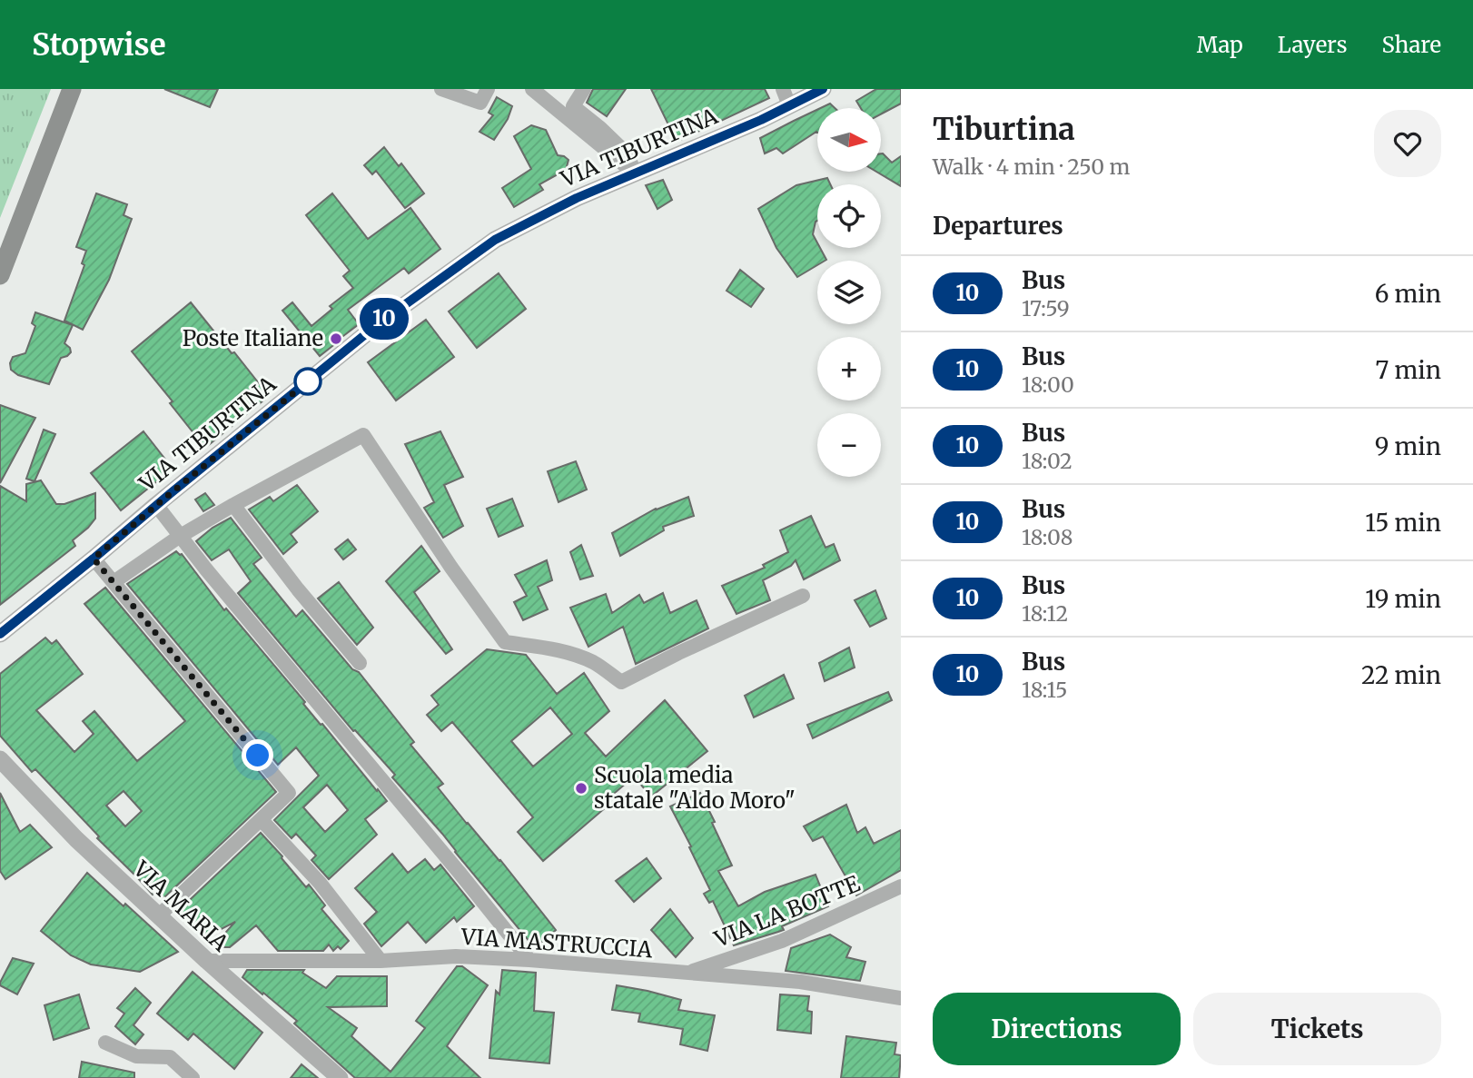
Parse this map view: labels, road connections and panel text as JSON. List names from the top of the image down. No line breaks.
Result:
{"streets":{"street":["VIA TIBURTINA","VIA MARIA","VIA LA BOTTE","VIA MASTRUCCIA"]},"crossings":[["VIA MARIA","VIA MASTRUCCIA"],["VIA LA BOTTE","VIA MASTRUCCIA"]],"places":["Poste Italiane","Scuola media statale \"Aldo Moro\""],"lines":["bus line 10"],"north":"right","page":{"header":"Stopwise","nav":["Map","Layers","Share"],"on_map":"10","heading":[["Tiburtina","Walk · 4 min · 250 m"],"Departures"],"map_buttons":["+","−"],"list":[{"mark":"10","name":"Bus","note":"17:59","value":"6 min"},{"mark":"10","name":"Bus","note":"18:00","value":"7 min"},{"mark":"10","name":"Bus","note":"18:02","value":"9 min"},{"mark":"10","name":"Bus","note":"18:08","value":"15 min"},{"mark":"10","name":"Bus","note":"18:12","value":"19 min"},{"mark":"10","name":"Bus","note":"18:15","value":"22 min"}],"buttons":["Directions","Tickets"]}}
